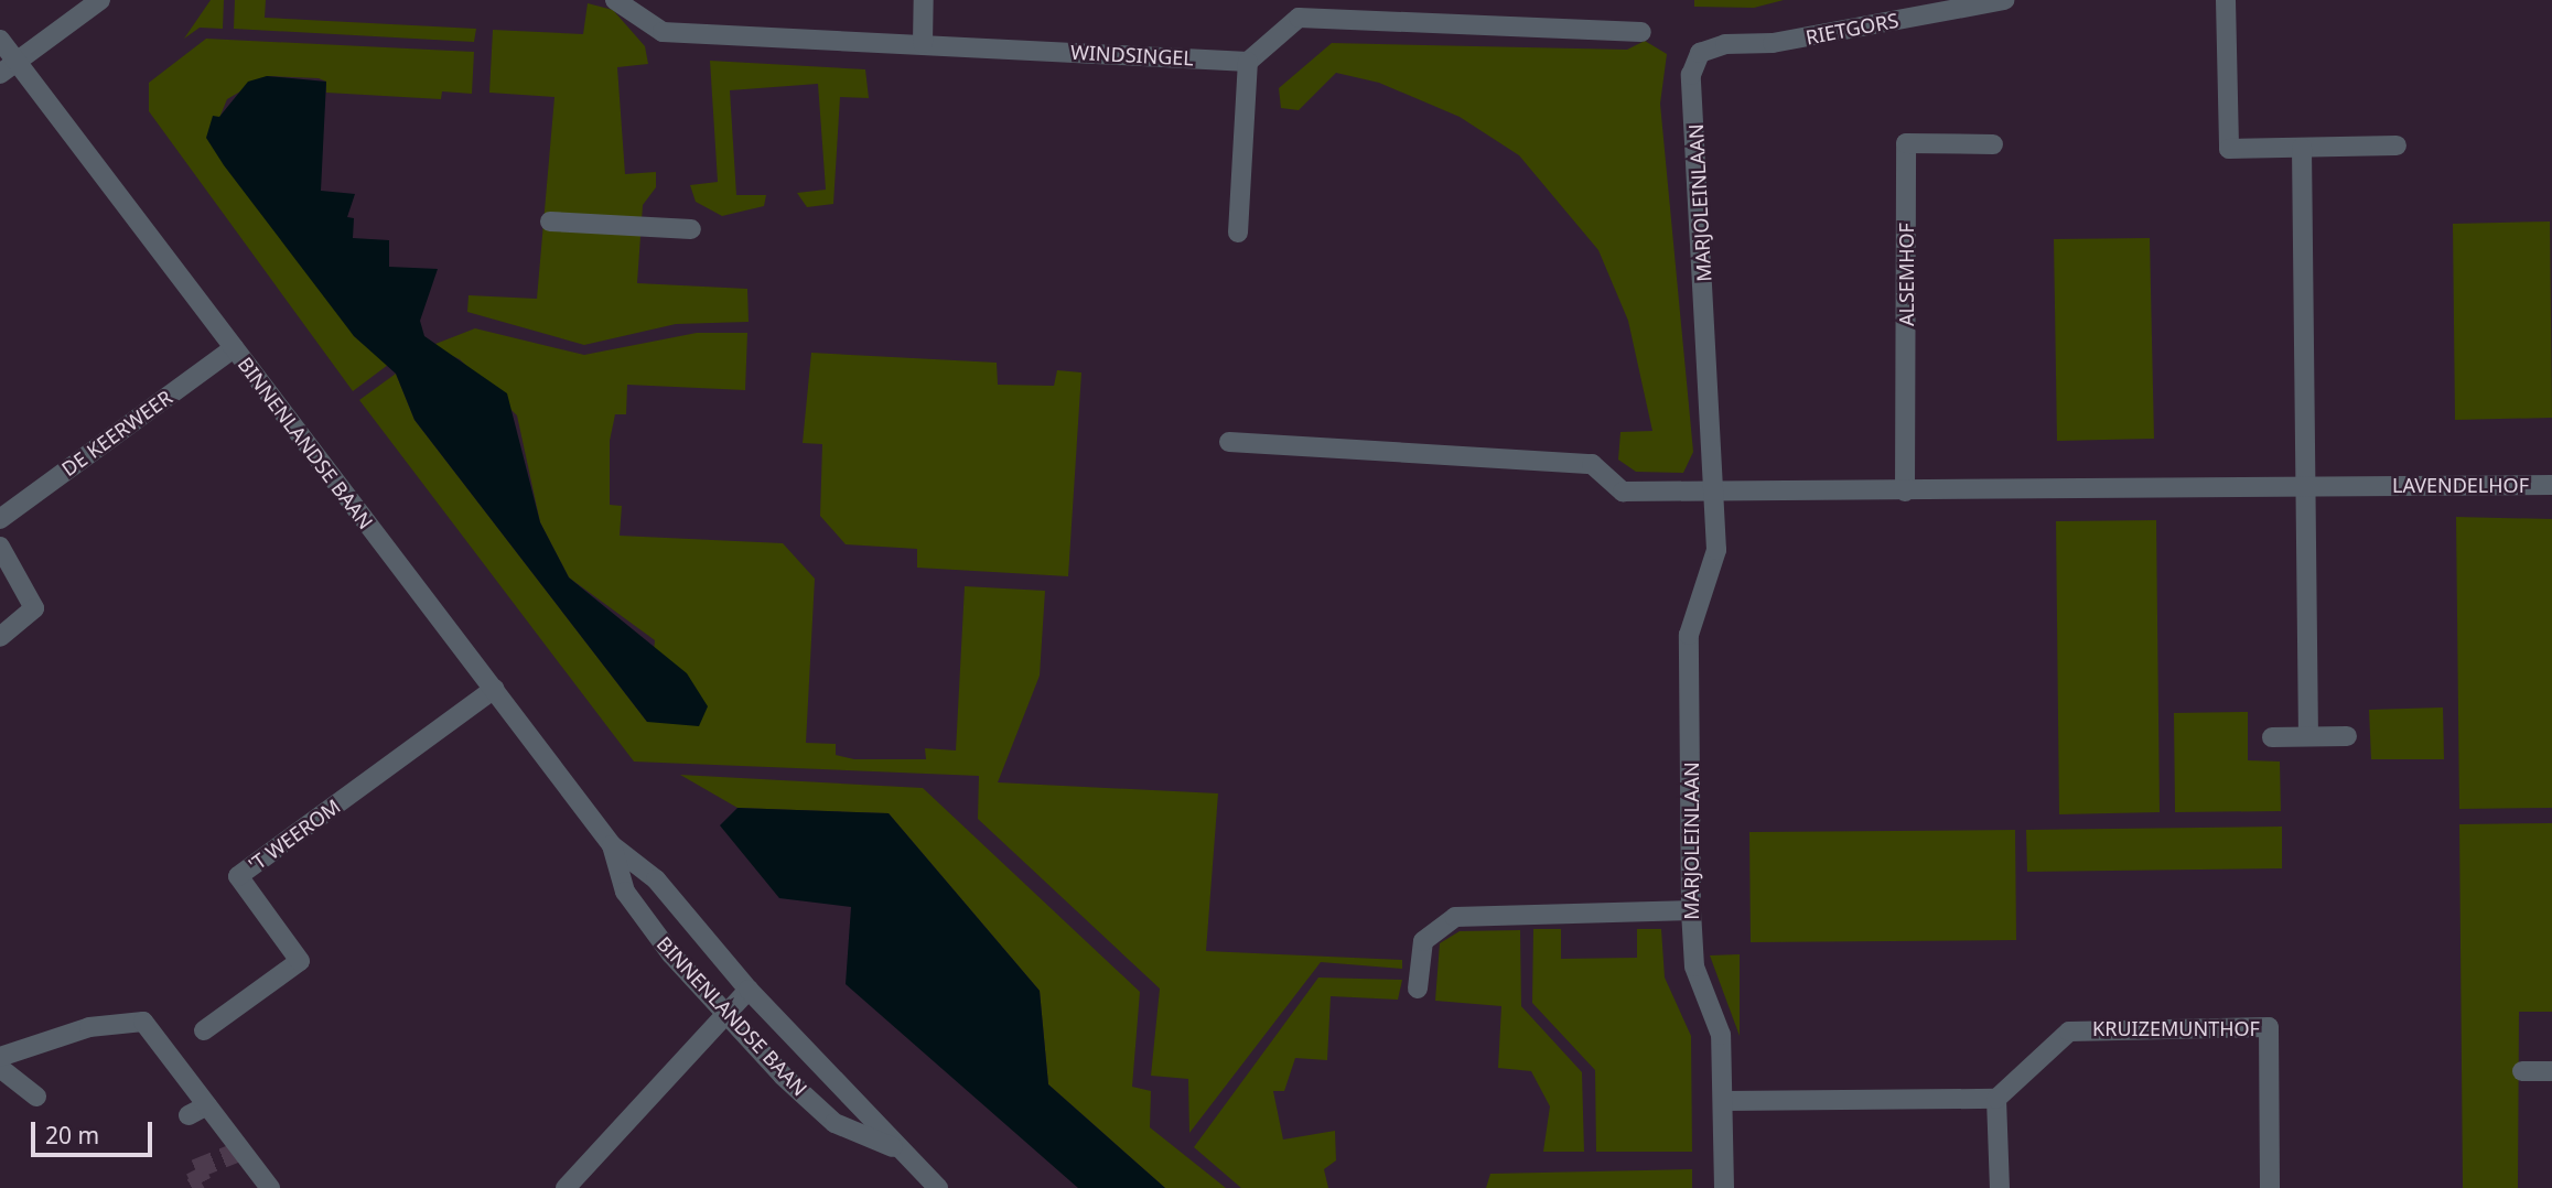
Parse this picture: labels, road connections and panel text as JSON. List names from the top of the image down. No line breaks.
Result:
{"streets":{"street":["RIETGORS","WINDSINGEL","MARJOLEINLAAN","ALSEMHOF","DE KEERWEER","BINNENLANDSE BAAN","LAVENDELHOF","'T WEEROM","KRUIZEMUNTHOF"]},"crossings":[["RIETGORS","MARJOLEINLAAN"],["DE KEERWEER","BINNENLANDSE BAAN"],["BINNENLANDSE BAAN","'T WEEROM"]],"scale_bar":"20 m"}
